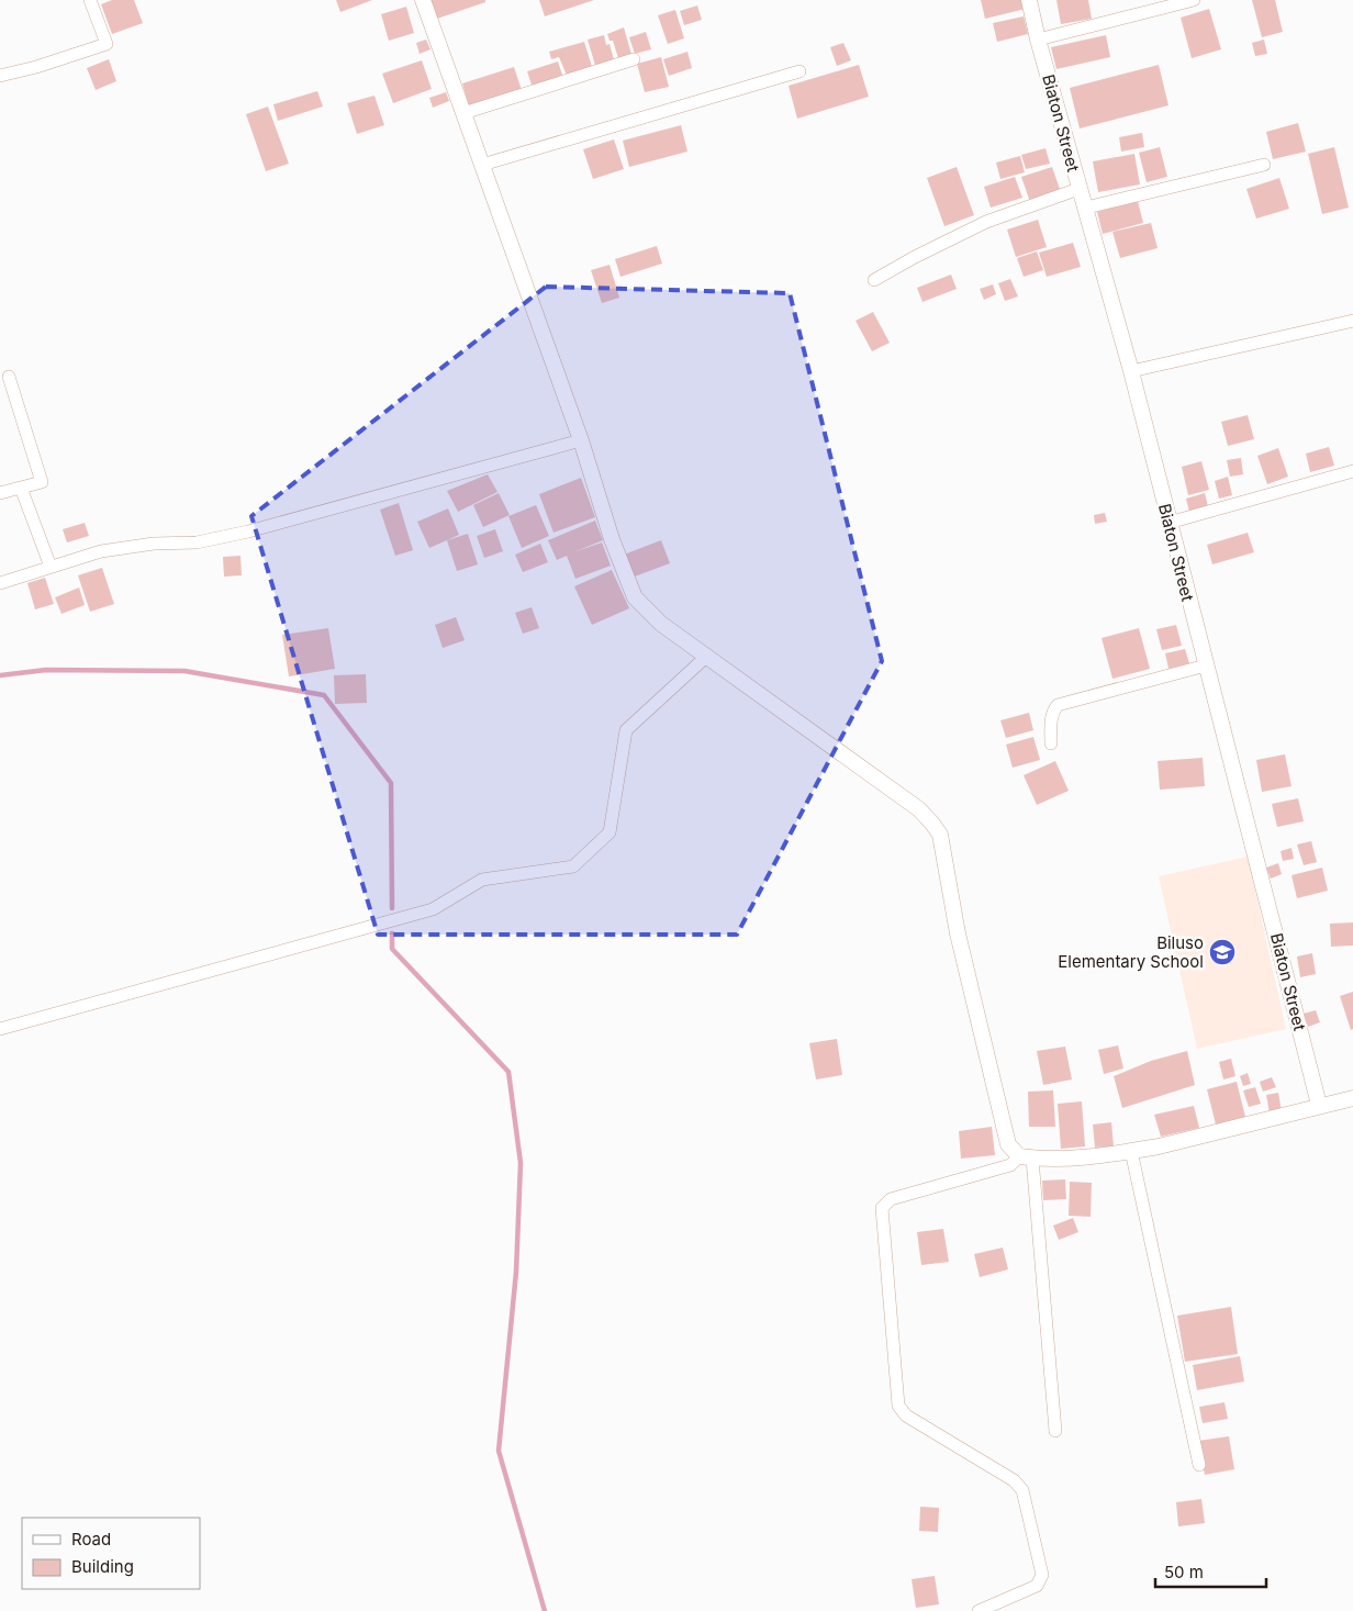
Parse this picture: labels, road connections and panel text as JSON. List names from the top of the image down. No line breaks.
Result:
{"streets":{"street":["Biaton Street"]},"places":{"school or university":["Biluso Elementary School"]},"legend":["Road","Building"],"scale_bar":"50 m"}
